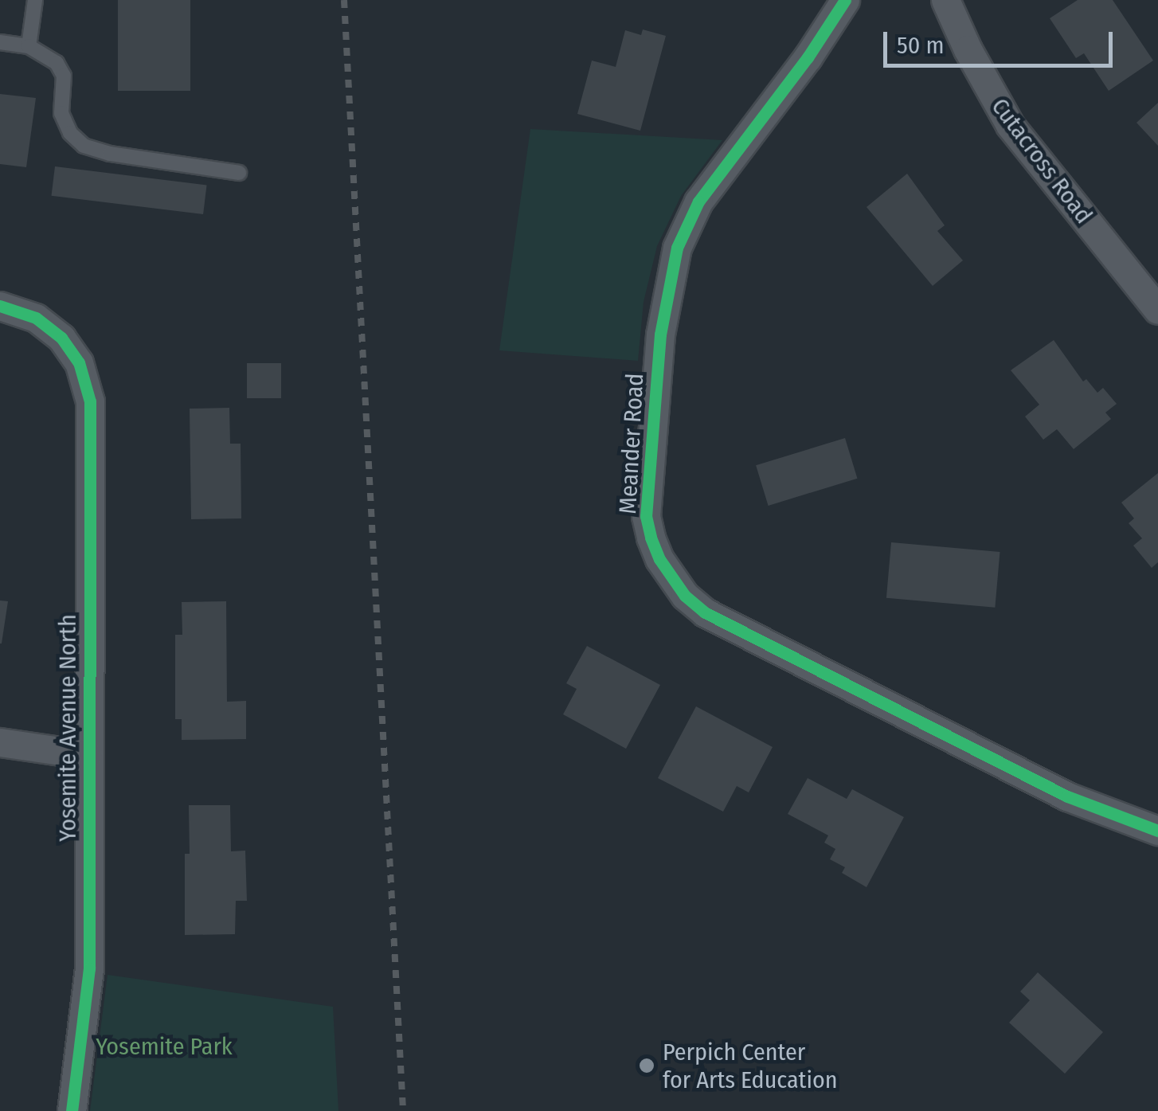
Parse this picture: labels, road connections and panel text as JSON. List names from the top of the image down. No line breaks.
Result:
{"streets":{"street":["Cutacross Road","Meander Road","Yosemite Avenue North"]},"parks":["Yosemite Park"],"places":["Perpich Center for Arts Education"],"scale_bar":"50 m"}
